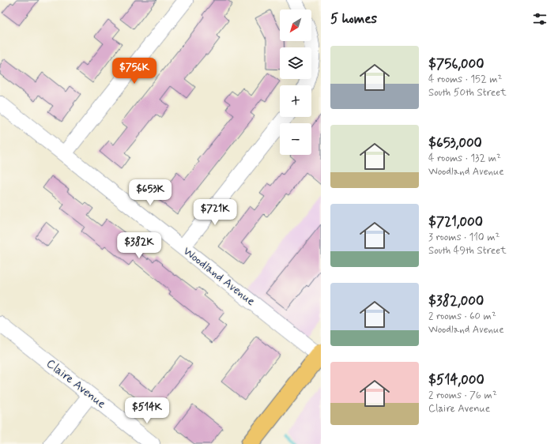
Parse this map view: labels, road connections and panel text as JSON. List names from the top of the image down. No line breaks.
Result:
{"streets":{"street":["Woodland Avenue","Claire Avenue"]},"north":"bottom left","page":{"heading":"5 homes","map_buttons":["+","−"],"list":[{"name":"$756,000","note":"4 rooms · 152 m² · South 50th Street"},{"name":"$653,000","note":"4 rooms · 132 m² · Woodland Avenue"},{"name":"$721,000","note":"3 rooms · 110 m² · South 49th Street"},{"name":"$382,000","note":"2 rooms · 60 m² · Woodland Avenue"},{"name":"$514,000","note":"2 rooms · 76 m² · Claire Avenue"}],"price":["$756K","$653K","$721K","$382K","$514K"]}}
